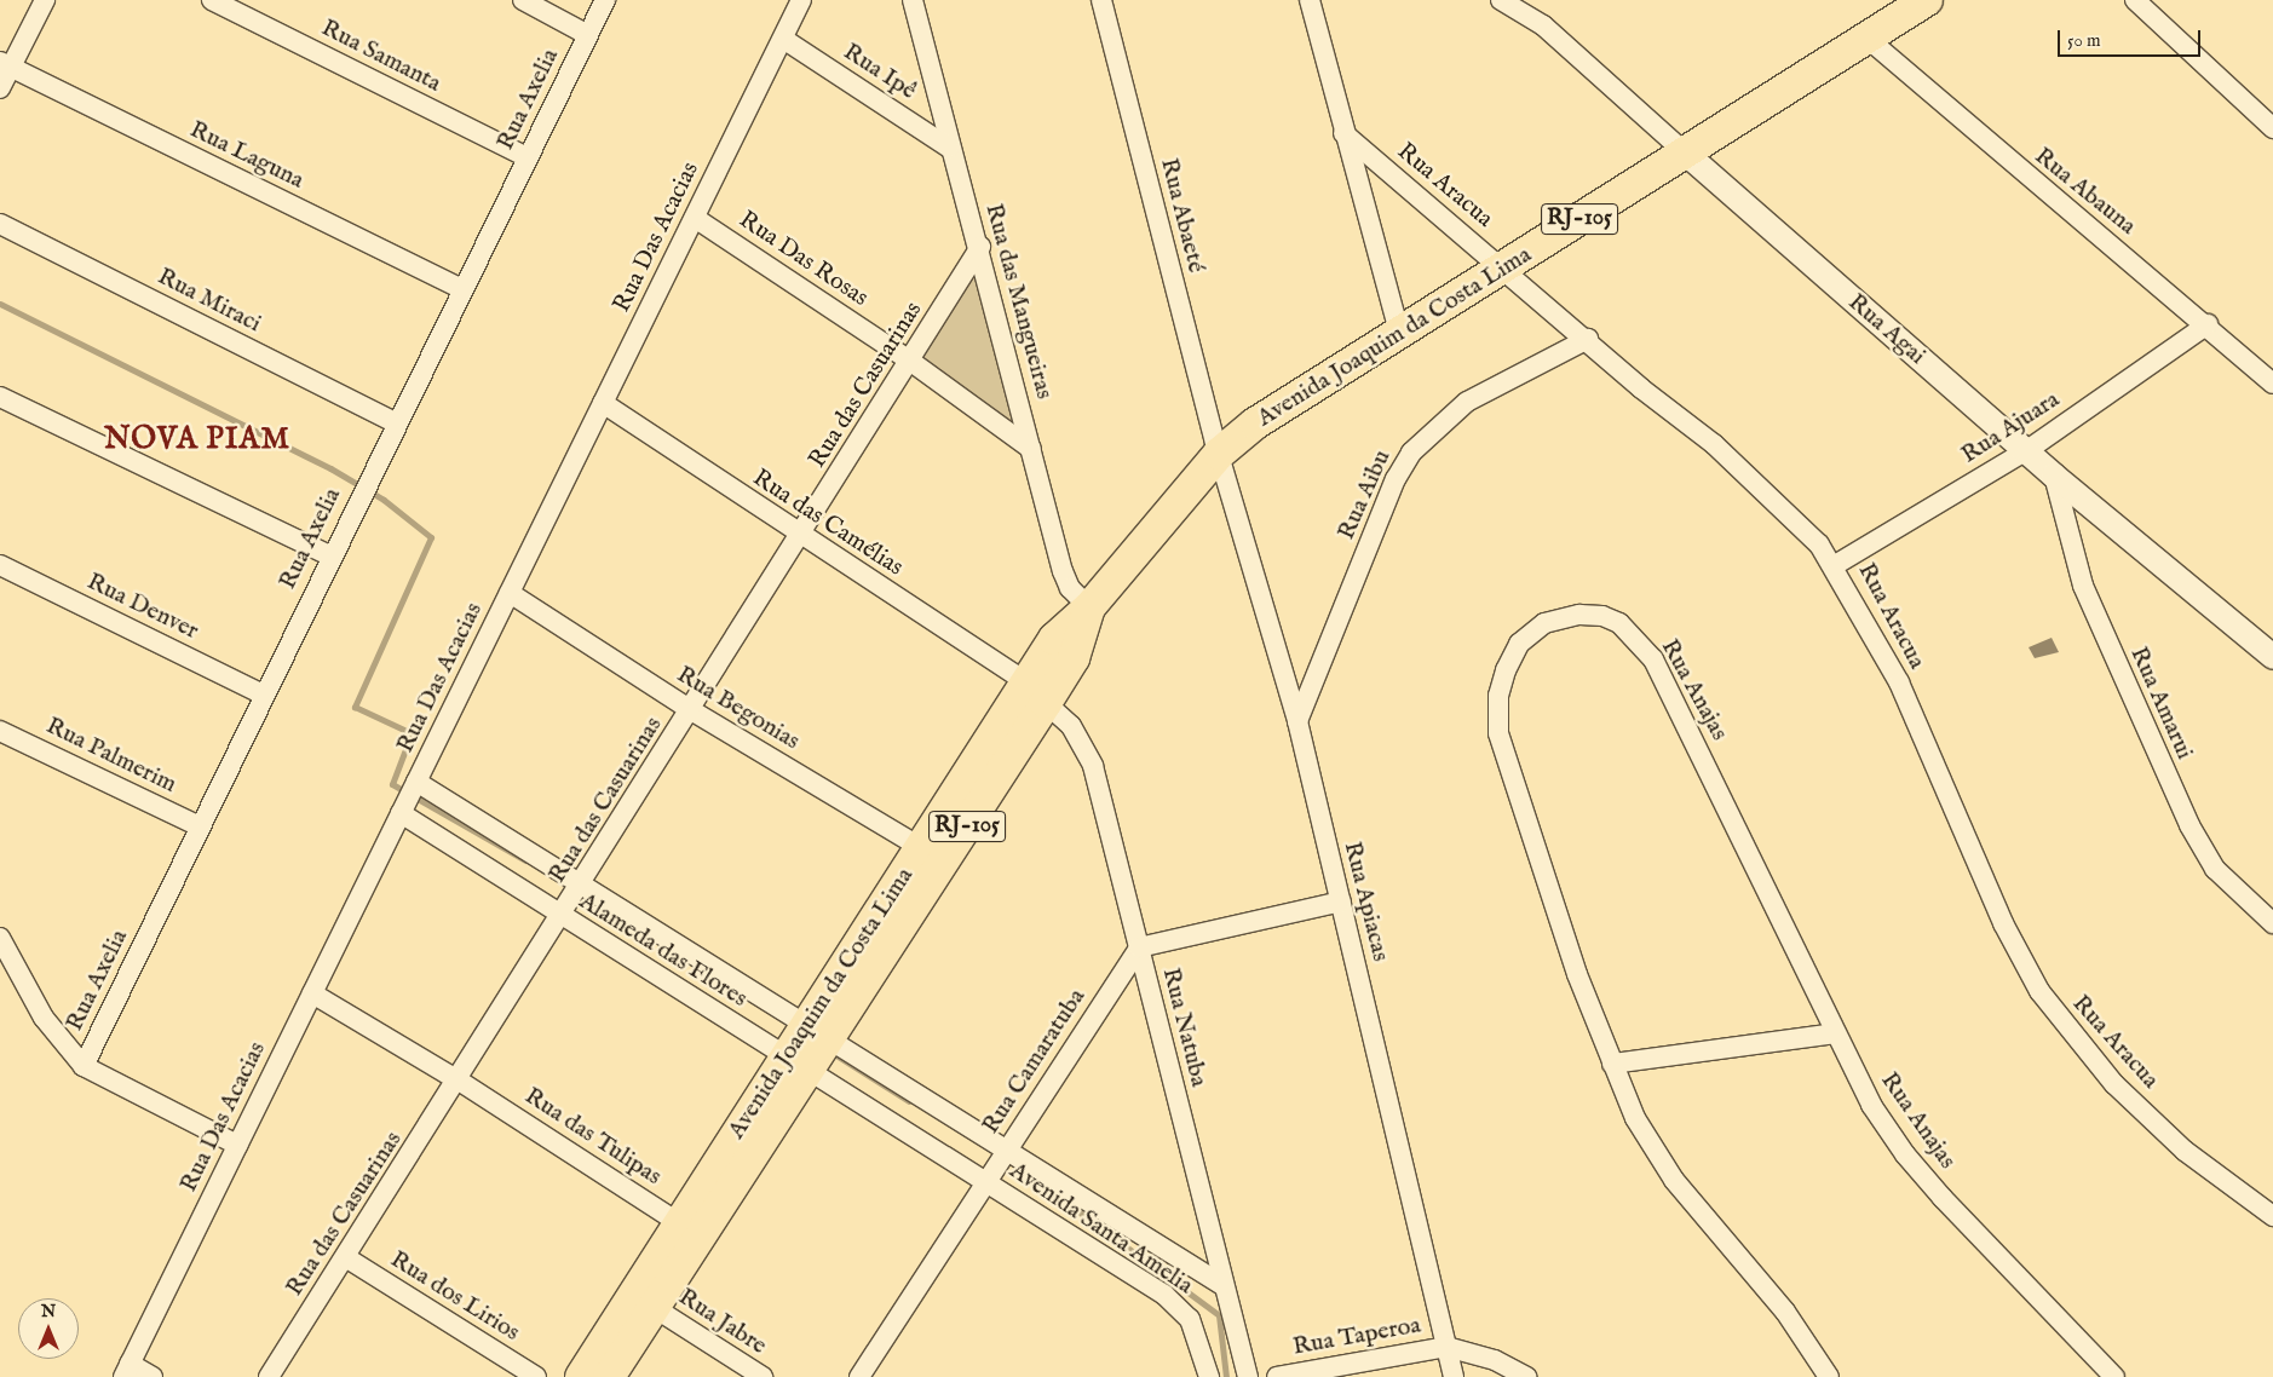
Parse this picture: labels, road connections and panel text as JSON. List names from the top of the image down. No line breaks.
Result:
{"streets":{"main road":["RJ-105","Avenida Joaquim da Costa Lima"],"street":["Rua Samanta","Rua Ipê","Rua Axelia","Rua Laguna","Rua Aracua","Rua Abauna","Rua Abaeté","Rua Das Acacias","Rua Das Rosas","Rua Miraci","Rua das Mangueiras","Rua Agai","Rua das Casuarinas","Rua Ajuara","Rua Aibu","Rua das Camélias","Rua Denver","Rua Anajas","Rua Amarui","Rua Begonias","Rua Palmerim","Rua Apiacas","Alameda das Flores","Rua Natuba","Rua Camaratuba","Rua das Tulipas","Avenida Santa Amelia","Rua dos Lirios","Rua Jabre","Rua Taperoa"]},"crossings":[["Rua Samanta","Rua Axelia"],["Rua Ipê","Rua Das Acacias"],["Rua Ipê","Rua das Mangueiras"],["Rua Axelia","Rua Laguna"],["Rua Axelia","Rua Miraci"],["Rua Axelia","Rua Denver"],["Rua Axelia","Rua Palmerim"],["Rua Aracua","Avenida Joaquim da Costa Lima"],["Rua Aracua","Rua Ajuara"],["Rua Aracua","Rua Aibu"],["Rua Abauna","Avenida Joaquim da Costa Lima"],["Rua Abauna","Rua Ajuara"],["Rua Abaeté","Avenida Joaquim da Costa Lima"],["Rua Abaeté","Rua Apiacas"],["Rua Das Acacias","Rua Das Rosas"],["Rua Das Acacias","Rua das Camélias"],["Rua Das Acacias","Rua Begonias"],["Rua Das Acacias","Alameda das Flores"],["Rua Das Acacias","Avenida Santa Amelia"],["Rua Das Rosas","Rua das Mangueiras"],["Rua Das Rosas","Rua das Casuarinas"],["Rua das Mangueiras","Avenida Joaquim da Costa Lima"],["Rua das Mangueiras","Rua das Casuarinas"],["Rua Agai","Avenida Joaquim da Costa Lima"],["Rua Agai","Rua Ajuara"],["Rua Agai","Rua Amarui"],["Avenida Joaquim da Costa Lima","Rua das Camélias"],["Avenida Joaquim da Costa Lima","Rua Begonias"],["Avenida Joaquim da Costa Lima","Rua Apiacas"],["Avenida Joaquim da Costa Lima","Alameda das Flores"],["Avenida Joaquim da Costa Lima","Rua Natuba"],["Avenida Joaquim da Costa Lima","Rua das Tulipas"],["Avenida Joaquim da Costa Lima","Avenida Santa Amelia"],["Avenida Joaquim da Costa Lima","Rua Jabre"],["Rua das Casuarinas","Rua das Camélias"],["Rua das Casuarinas","Rua Begonias"],["Rua das Casuarinas","Alameda das Flores"],["Rua das Casuarinas","Rua das Tulipas"],["Rua das Casuarinas","Avenida Santa Amelia"],["Rua das Casuarinas","Rua dos Lirios"],["Rua Aibu","Rua Apiacas"],["Rua das Camélias","Rua Natuba"],["Rua Apiacas","Rua Taperoa"],["Alameda das Flores","Avenida Santa Amelia"],["Rua Natuba","Rua Camaratuba"],["Rua Natuba","Avenida Santa Amelia"],["Rua Camaratuba","Avenida Santa Amelia"]],"districts":["NOVA PIAM"],"scale_bar":"50 m","north":"top"}
